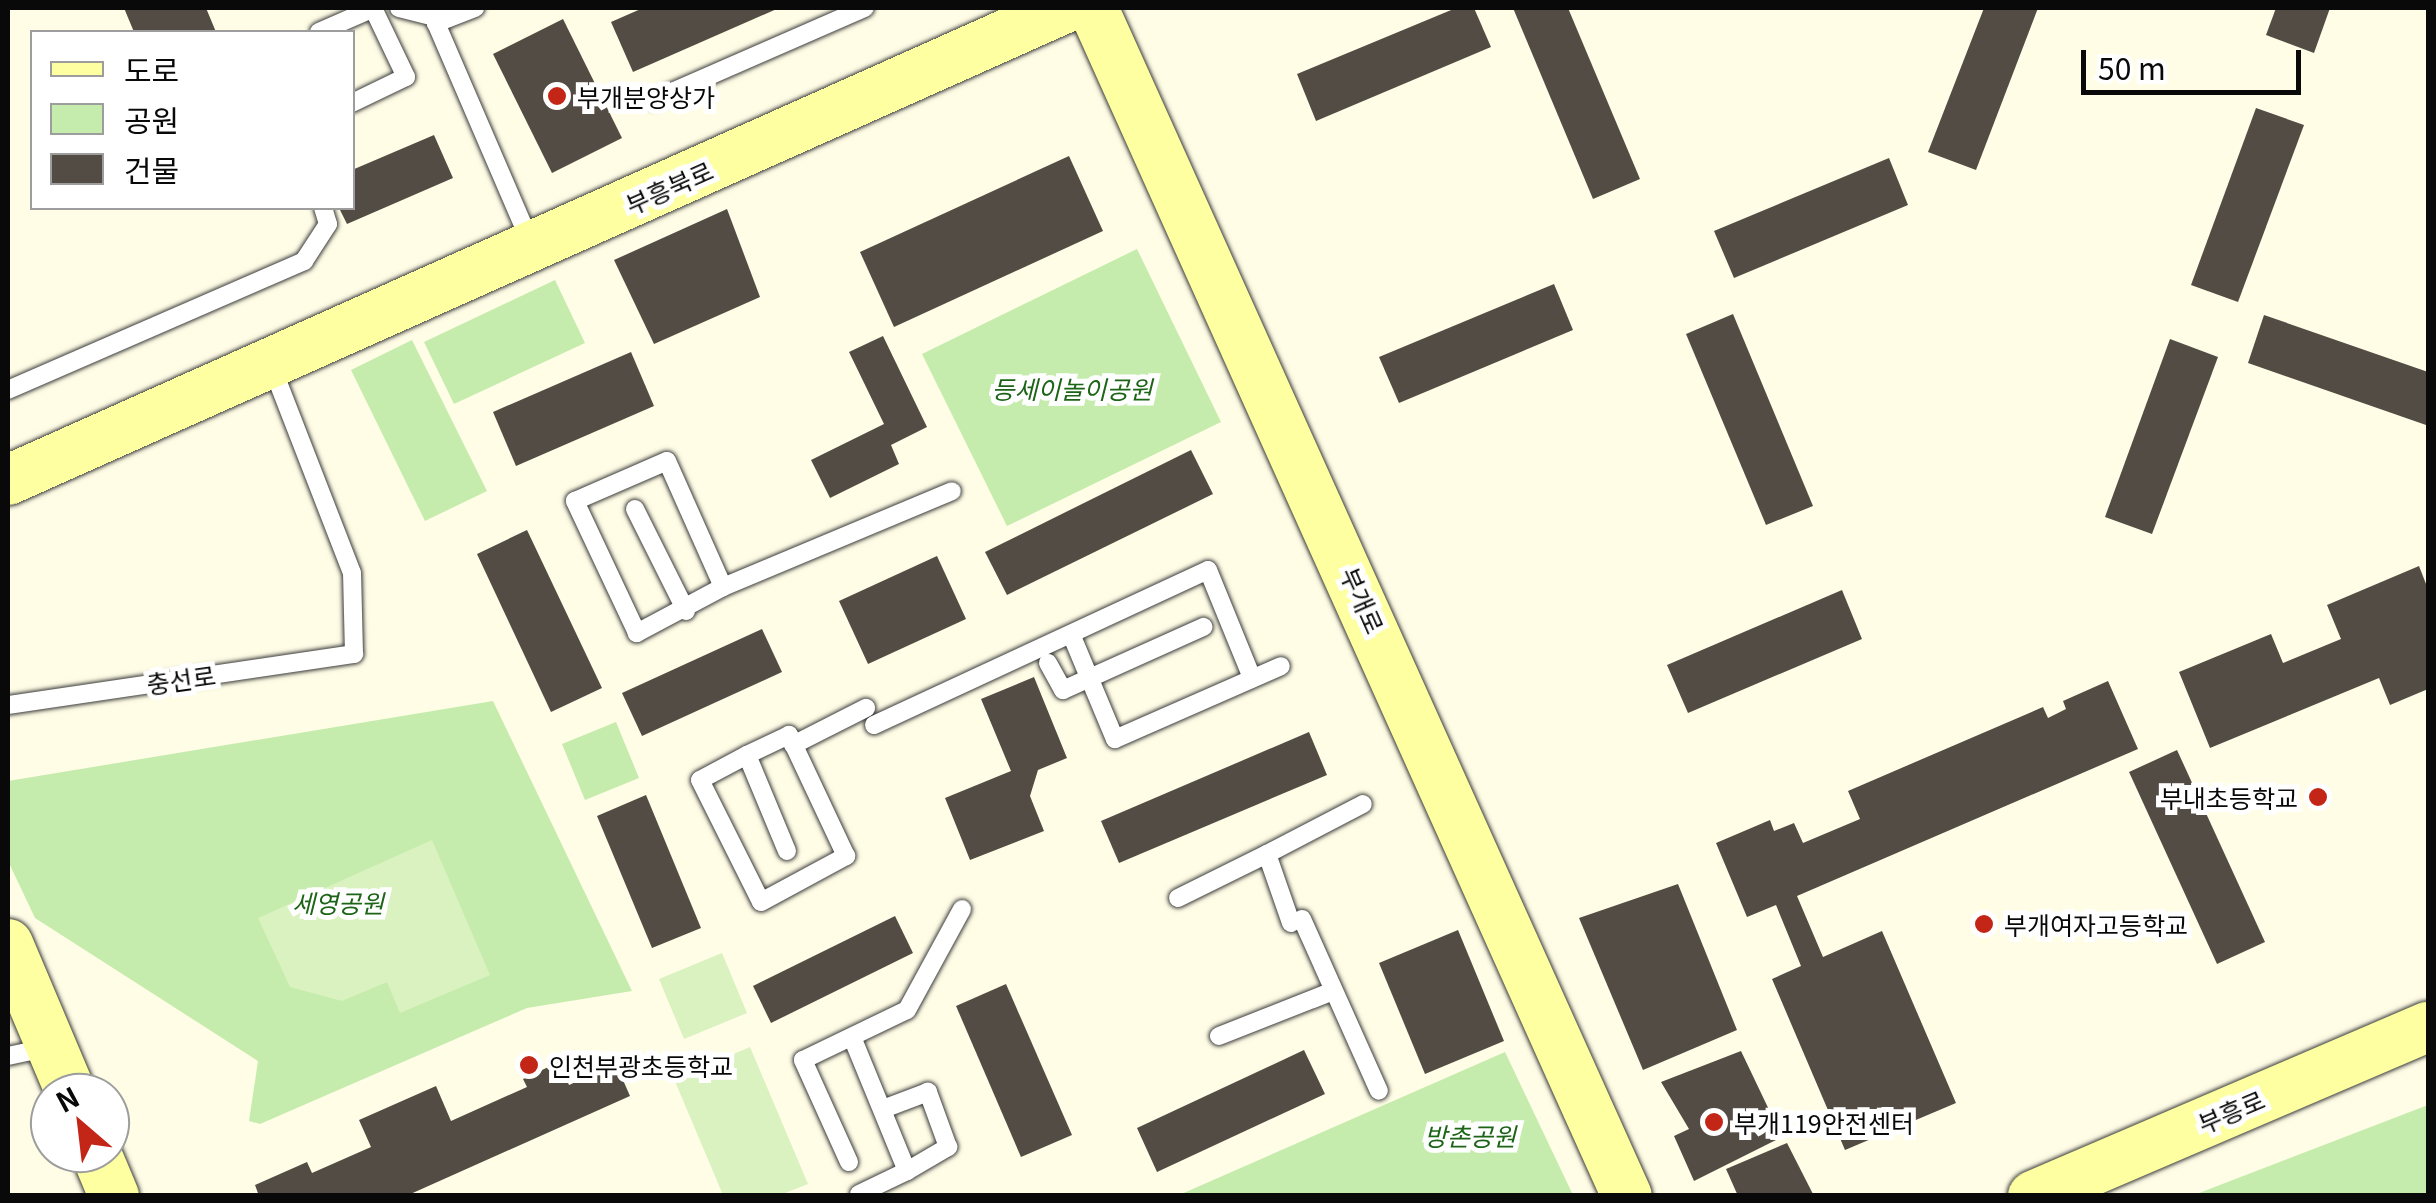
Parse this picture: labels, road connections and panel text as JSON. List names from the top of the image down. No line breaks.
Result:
{"streets":{"street":["부흥북로","부개로","부흥로"],"lane":["충선로"]},"crossings":[["부흥북로","충선로"]],"parks":["등세이놀이공원","세영공원","방촌공원"],"places":["부개분양상가","부내초등학교","부개여자고등학교","인천부광초등학교","부개119안전센터"],"legend":["도로","공원","건물"],"scale_bar":"50 m","north":"top left"}
